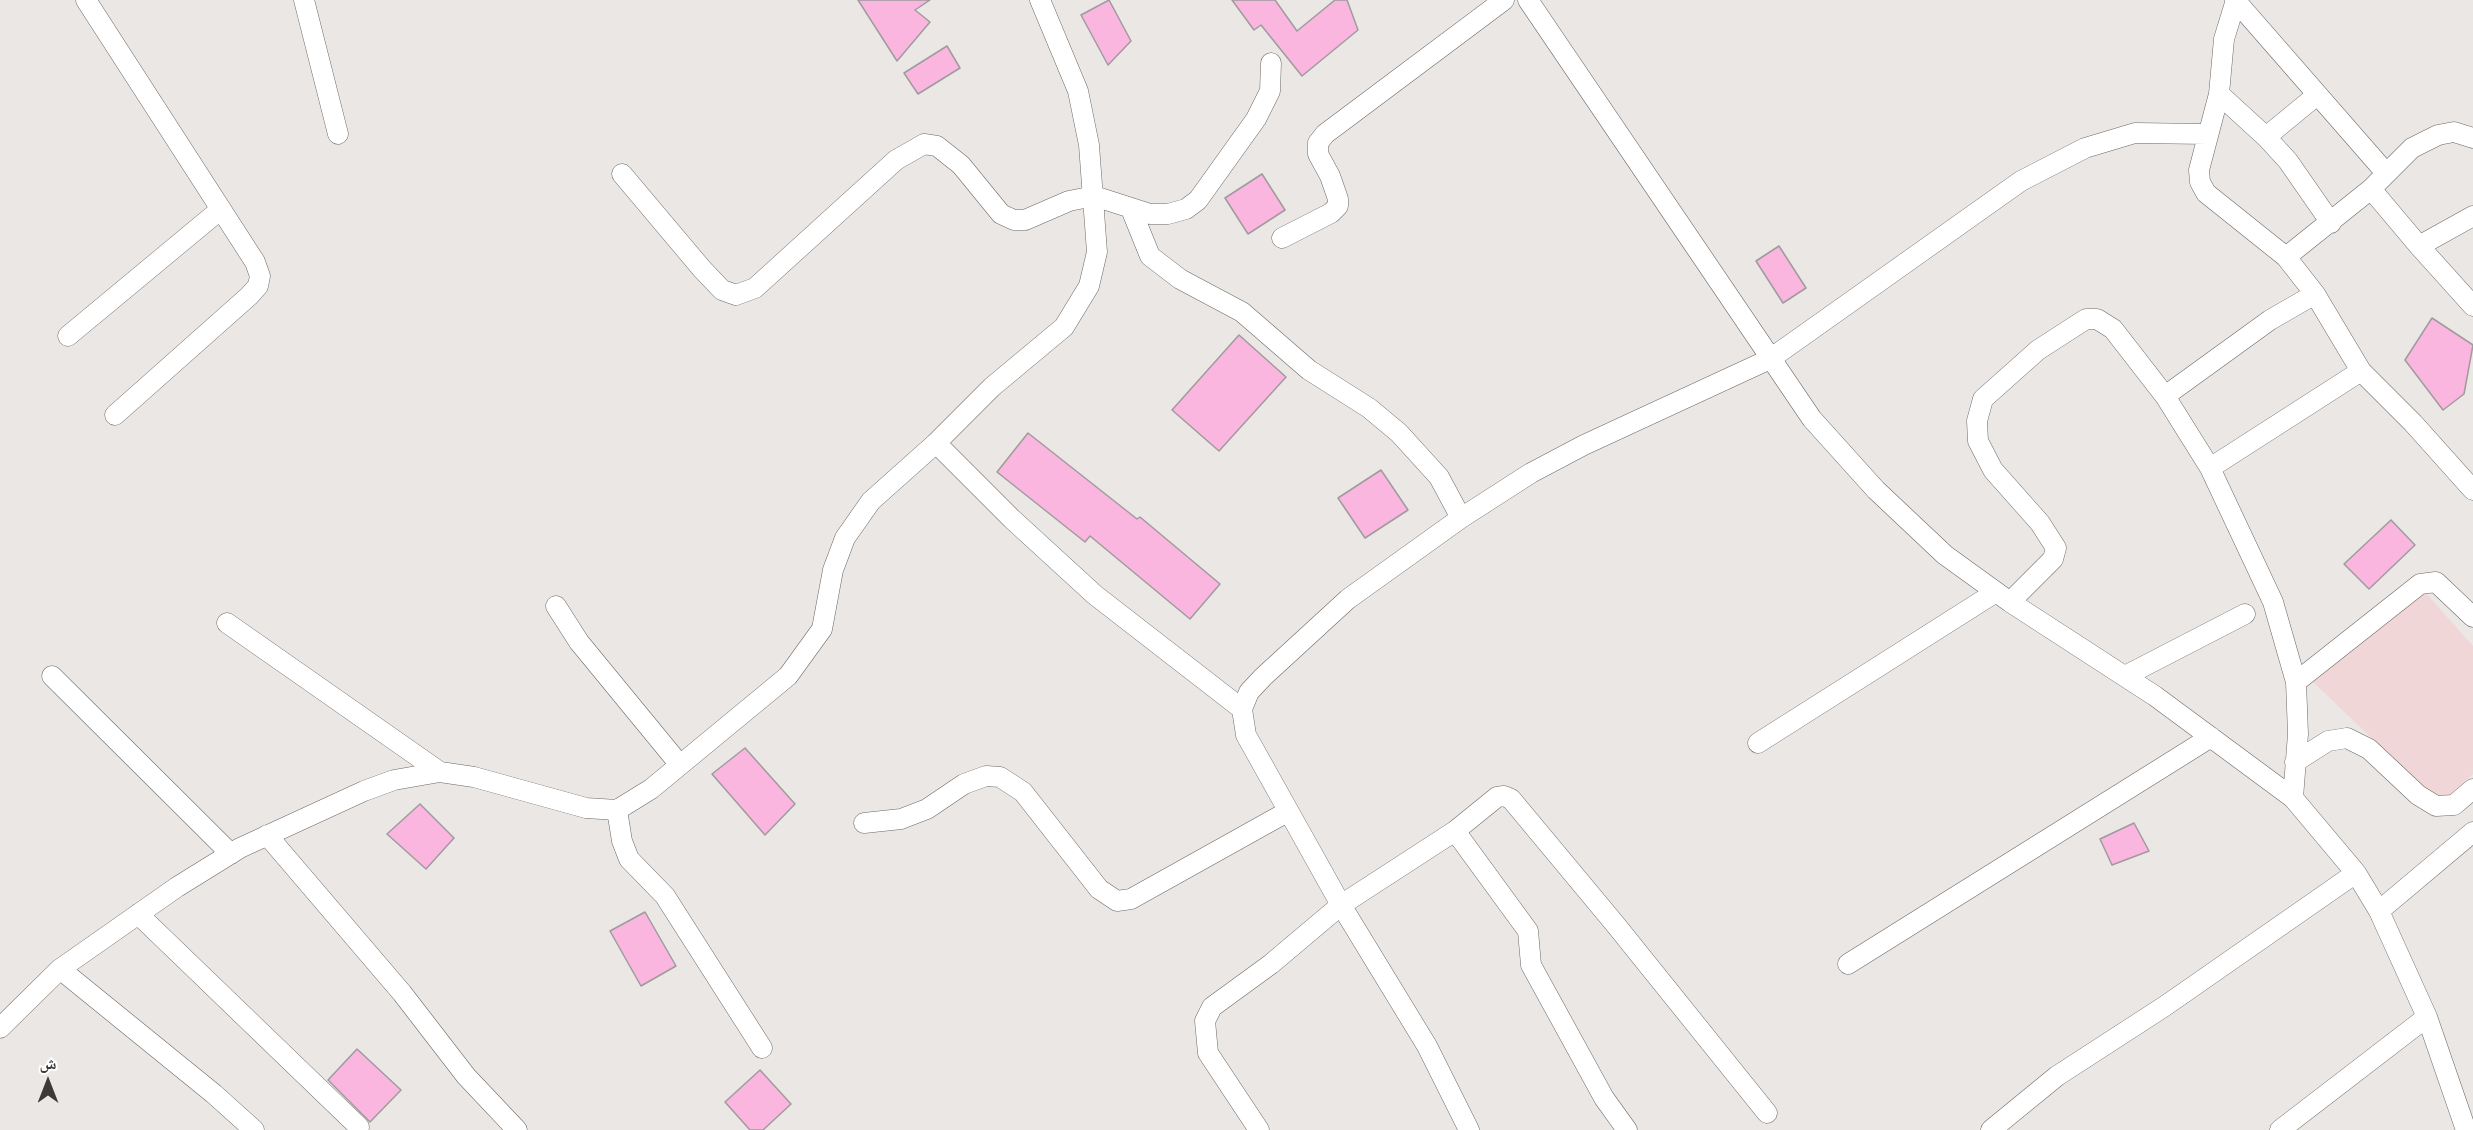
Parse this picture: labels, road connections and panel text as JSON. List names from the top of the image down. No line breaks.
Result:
{"north":"top"}
